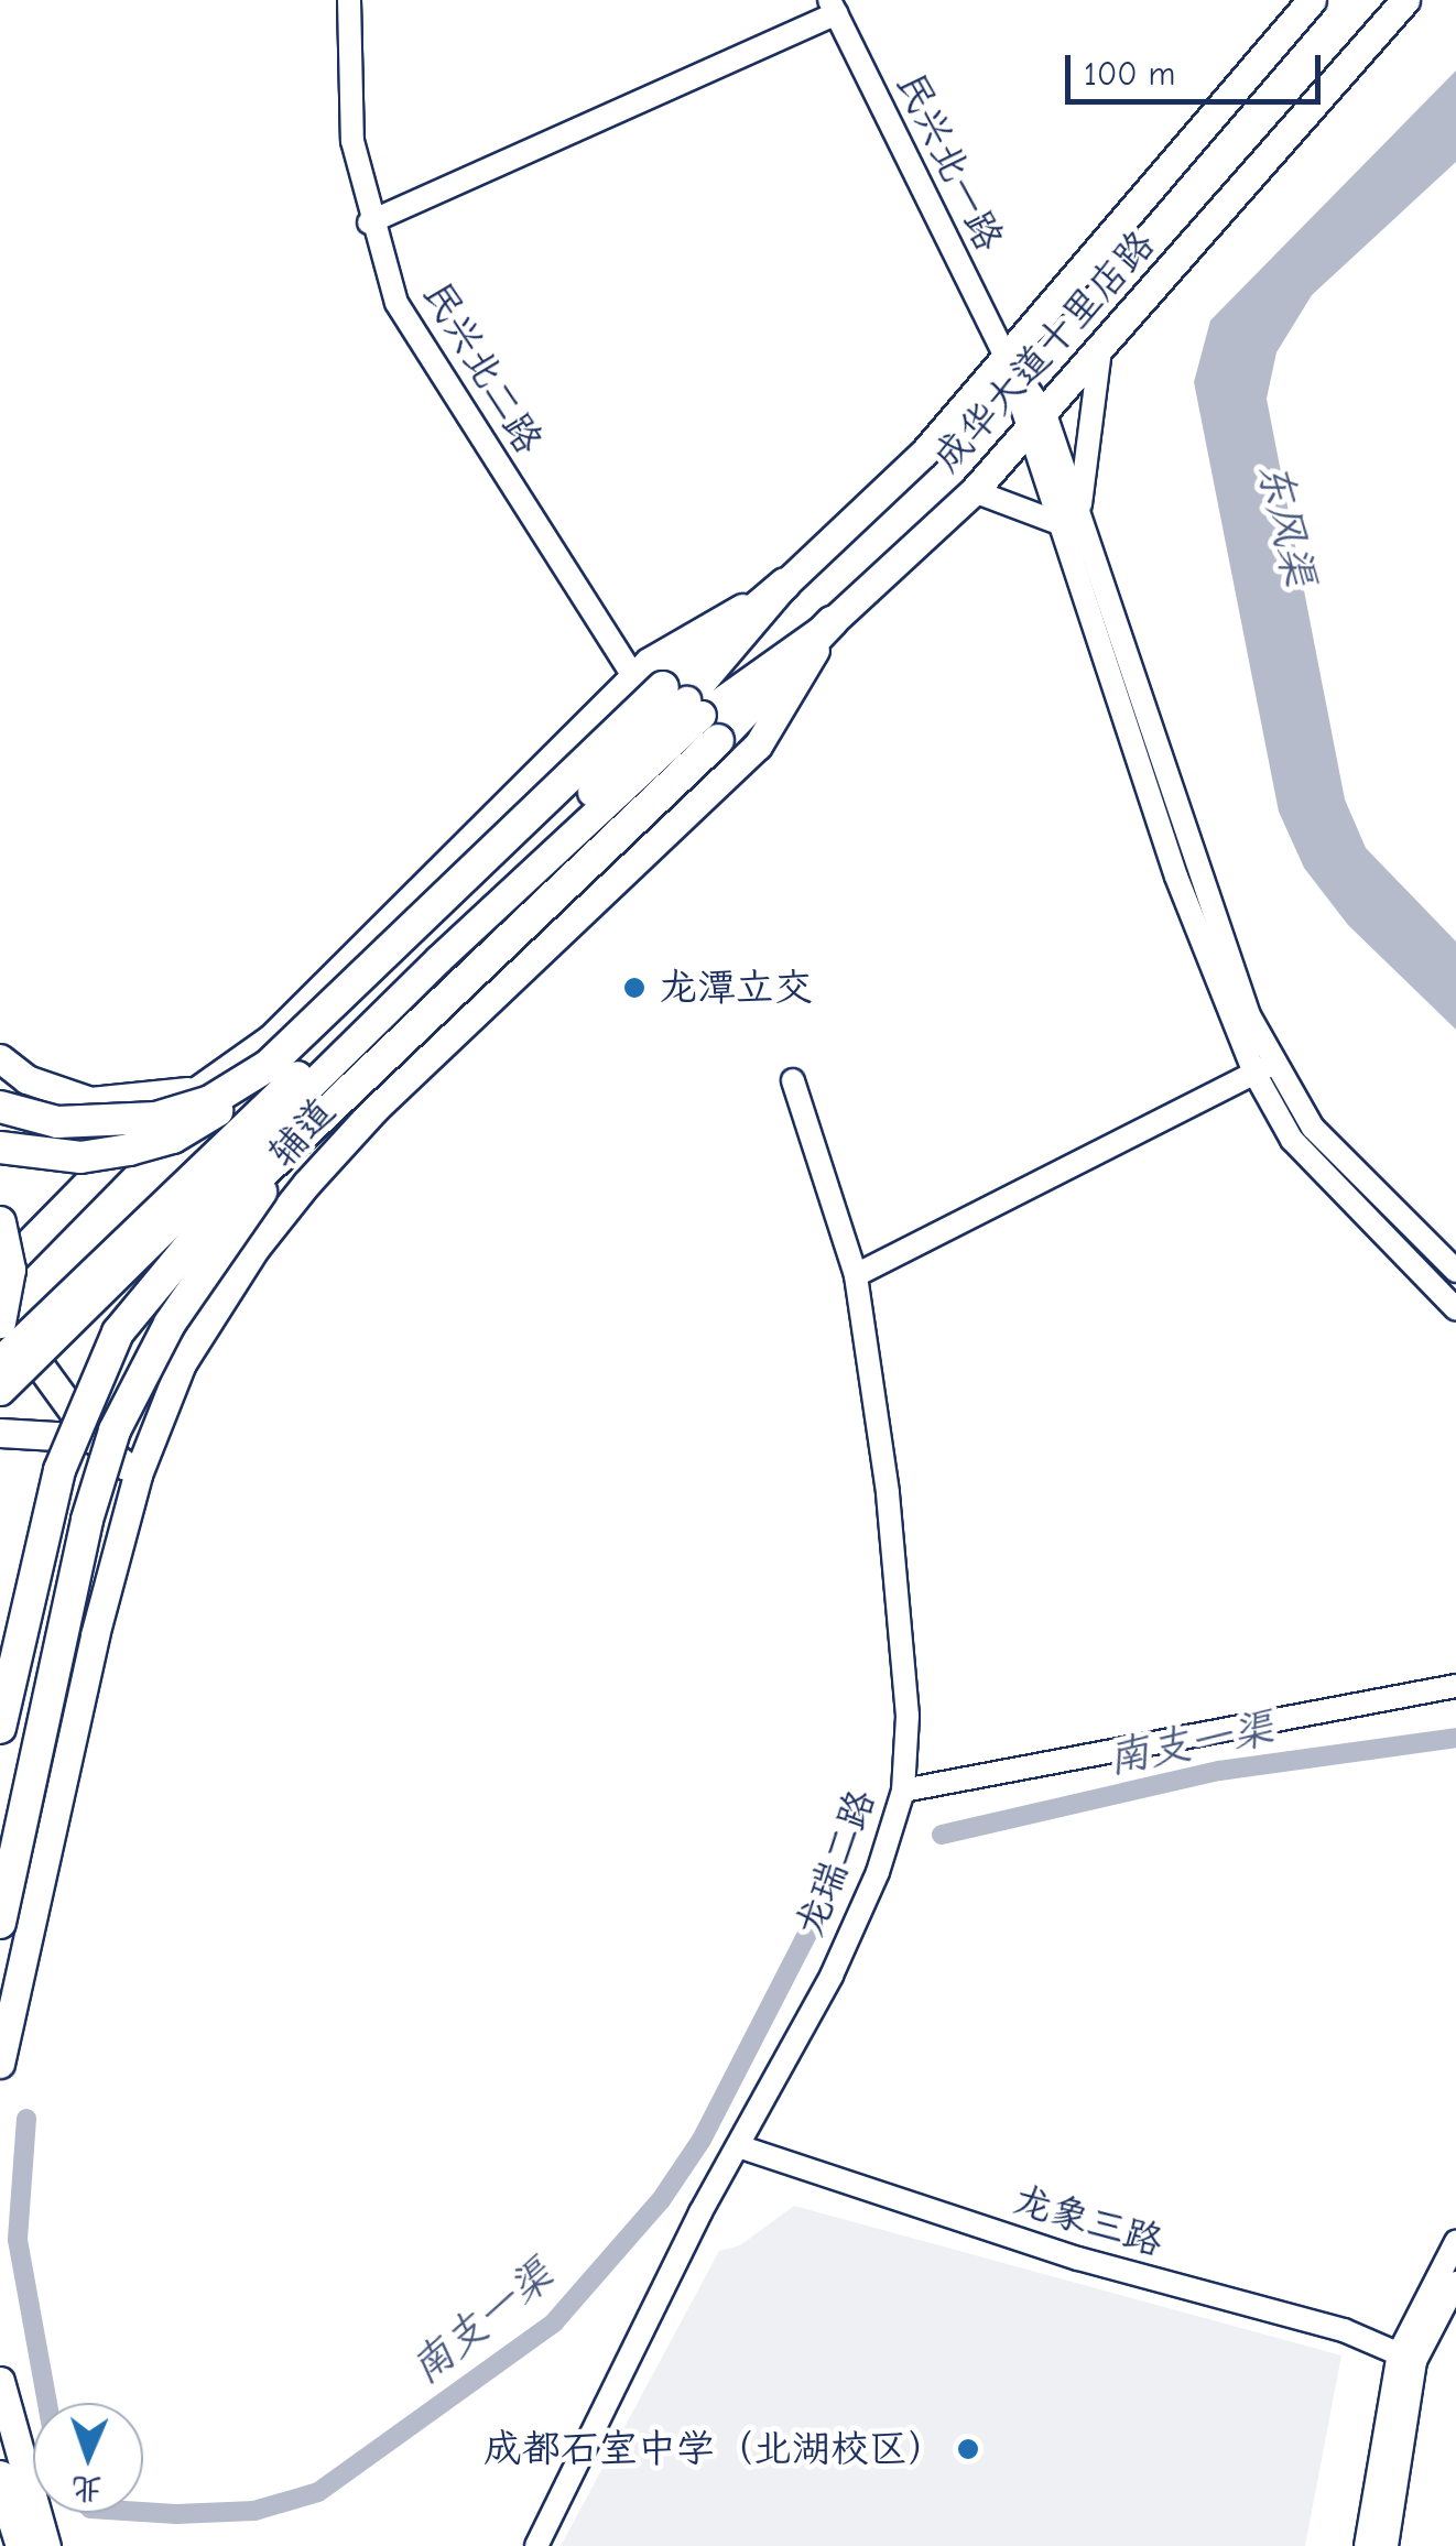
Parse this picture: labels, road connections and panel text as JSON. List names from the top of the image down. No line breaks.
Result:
{"streets":{"main road":["成华大道十里店路","辅道"],"street":["民兴北一路","民兴北二路","龙瑞二路","龙象三路"]},"crossings":[["民兴北一路","成华大道十里店路"],["成华大道十里店路","辅道"],["龙瑞二路","龙象三路"]],"water":["东风渠","南支一渠"],"places":["龙潭立交","成都石室中学（北湖校区）"],"scale_bar":"100 m","north":"bottom"}
